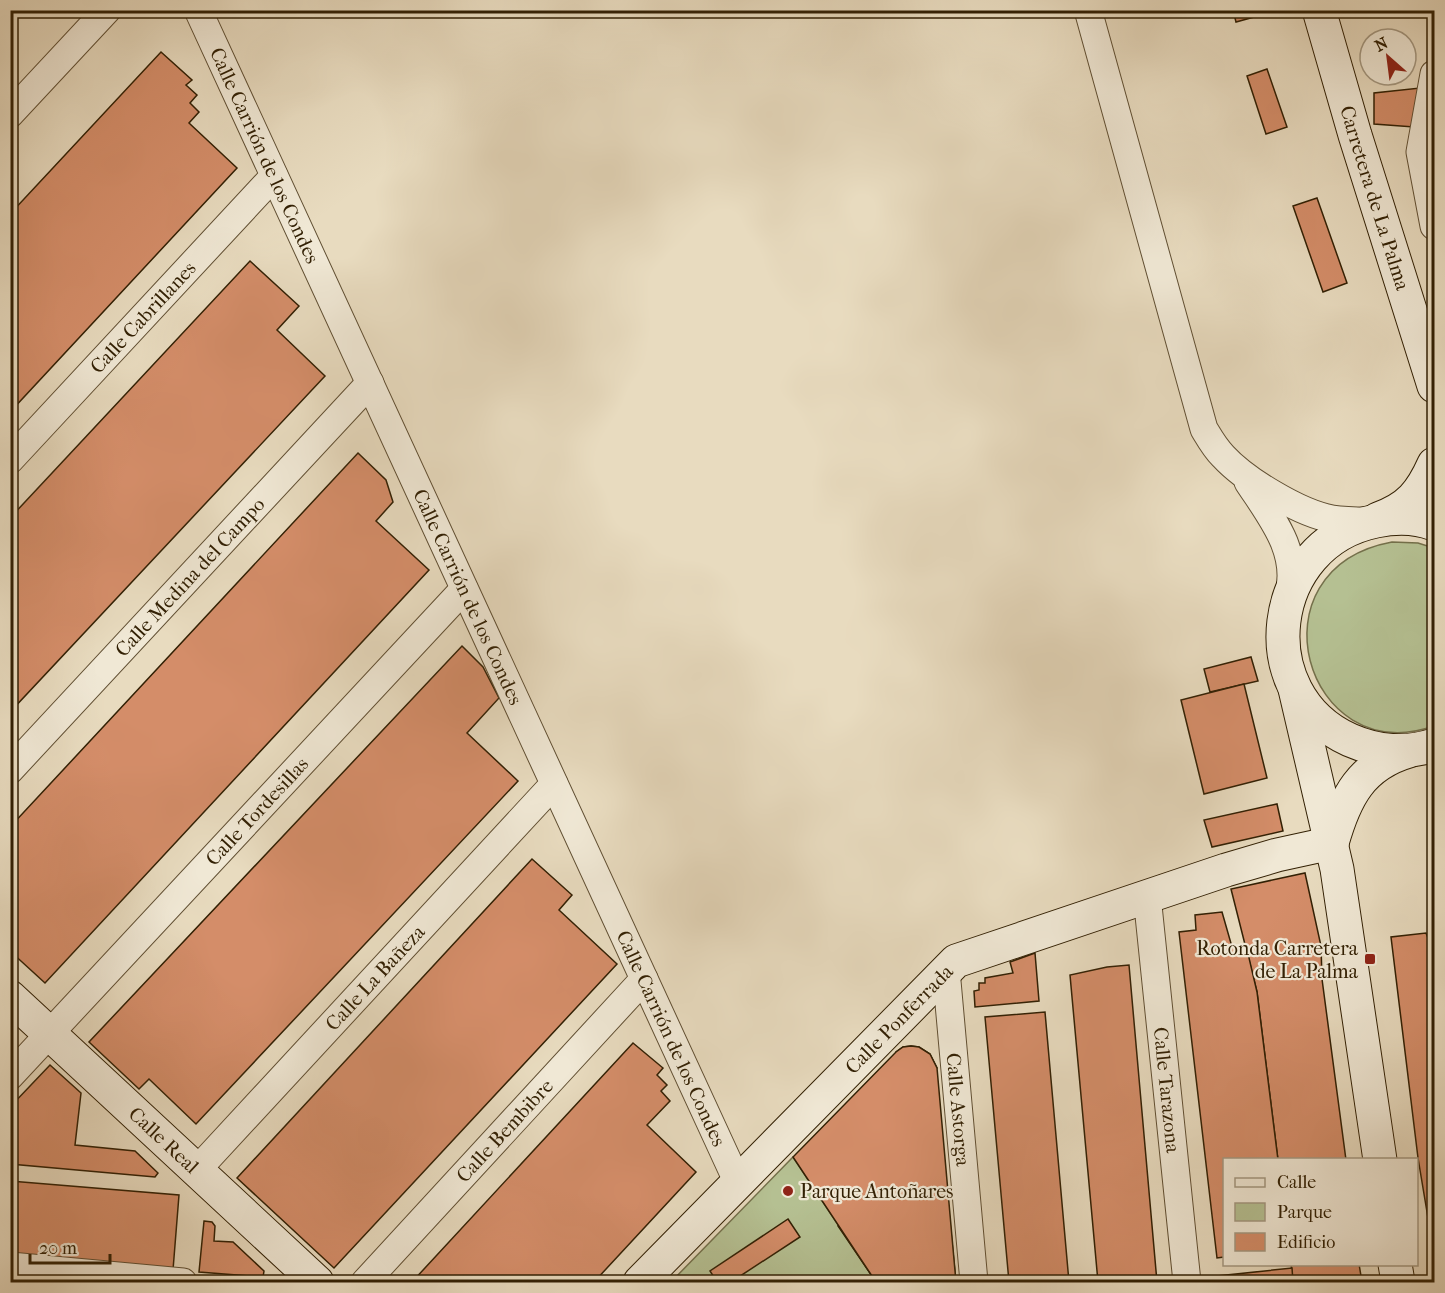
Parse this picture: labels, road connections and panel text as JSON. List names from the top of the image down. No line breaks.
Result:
{"streets":{"main road":["Carretera de La Palma","Calle Ponferrada","Calle Real"],"street":["Calle Carrión de los Condes","Calle Cabrillanes","Calle Medina del Campo","Calle Tordesillas","Calle La Bañeza","Calle Tarazona","Calle Astorga","Calle Bembibre"]},"crossings":[["Calle Carrión de los Condes","Calle Cabrillanes"],["Calle Carrión de los Condes","Calle Medina del Campo"],["Calle Carrión de los Condes","Calle Tordesillas"],["Calle Carrión de los Condes","Calle La Bañeza"],["Calle Carrión de los Condes","Calle Ponferrada"],["Calle Carrión de los Condes","Calle Bembibre"],["Calle Tordesillas","Calle Real"],["Calle La Bañeza","Calle Real"],["Calle Ponferrada","Calle Tarazona"],["Calle Ponferrada","Calle Astorga"]],"places":{"transit":["Rotonda Carretera de La Palma"],"other":["Parque Antoñares"]},"legend":["Calle","Parque","Edificio"],"scale_bar":"20 m","north":"top left"}
